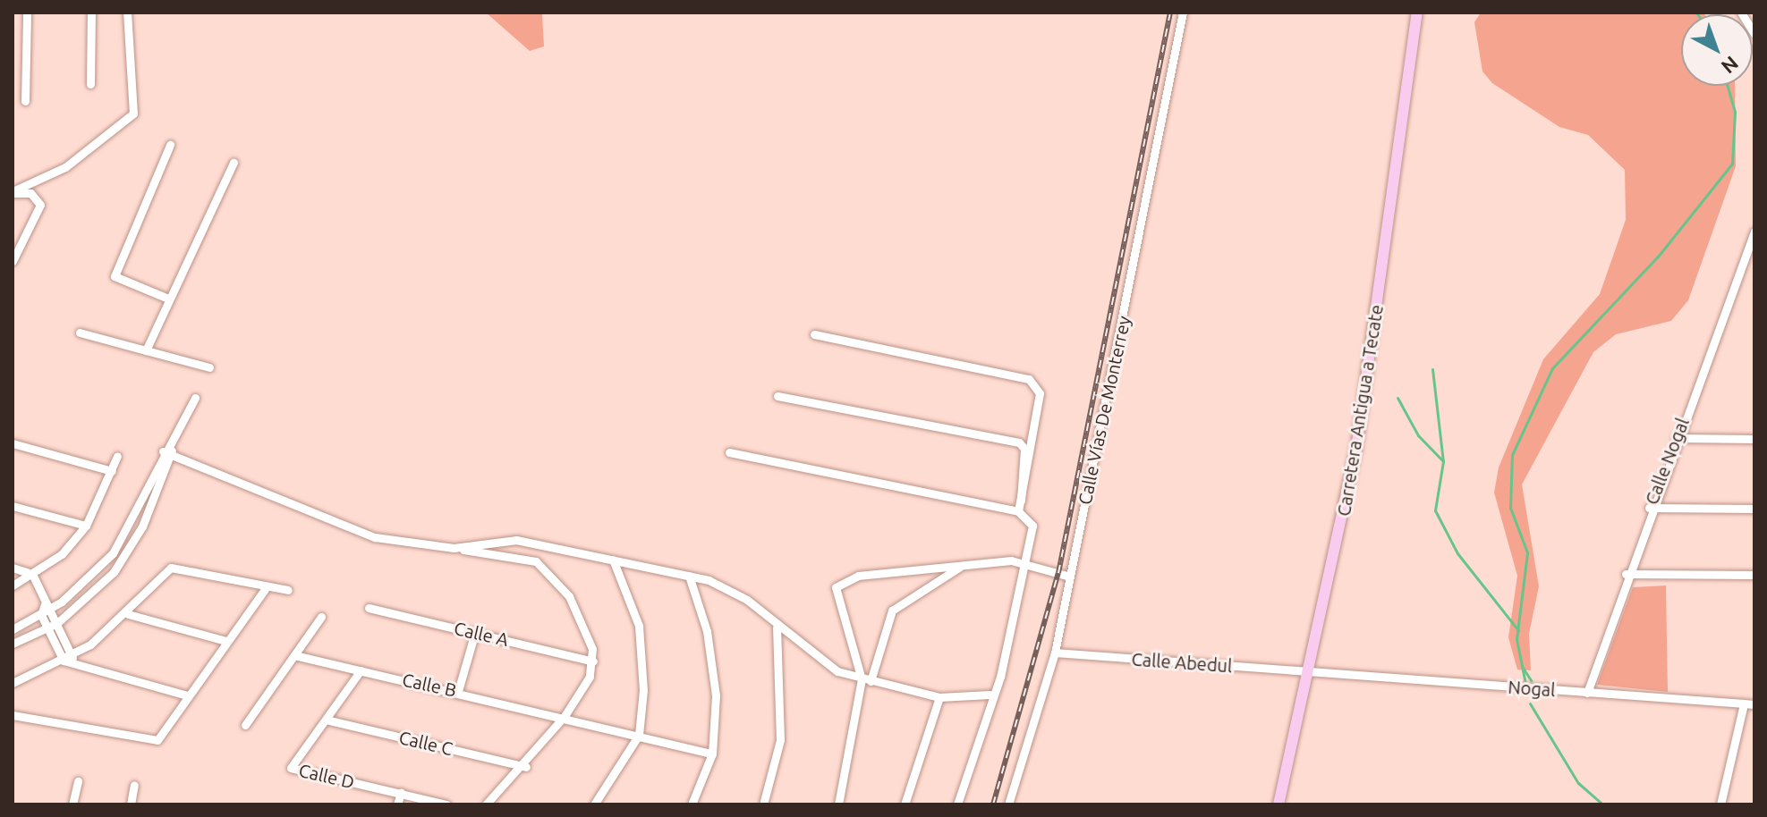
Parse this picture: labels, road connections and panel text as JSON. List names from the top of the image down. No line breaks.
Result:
{"streets":{"main road":["Carretera Antigua a Tecate"],"street":["Calle Vías De Monterrey","Calle Nogal","Calle A","Calle Abedul","Calle B","Nogal","Calle C","Calle D"]},"crossings":[["Calle Vías De Monterrey","Calle Abedul"],["Carretera Antigua a Tecate","Calle Abedul"],["Carretera Antigua a Tecate","Nogal"],["Calle Nogal","Nogal"],["Calle Abedul","Nogal"],["Calle C","Calle D"]],"north":"bottom right"}
